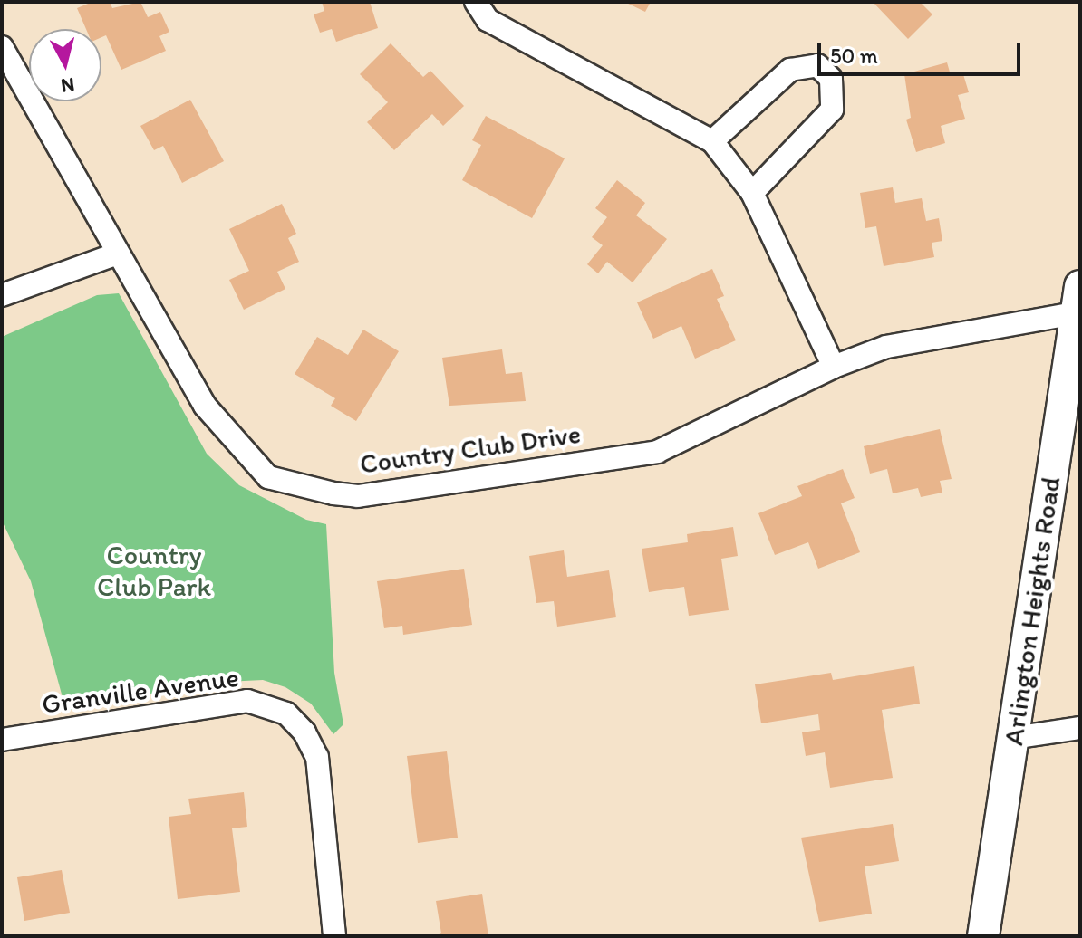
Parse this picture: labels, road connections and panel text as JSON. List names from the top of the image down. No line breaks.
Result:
{"streets":{"street":["Country Club Drive","Arlington Heights Road","Granville Avenue"]},"crossings":[["Country Club Drive","Arlington Heights Road"]],"parks":["Country Club Park"],"scale_bar":"50 m","north":"bottom"}
